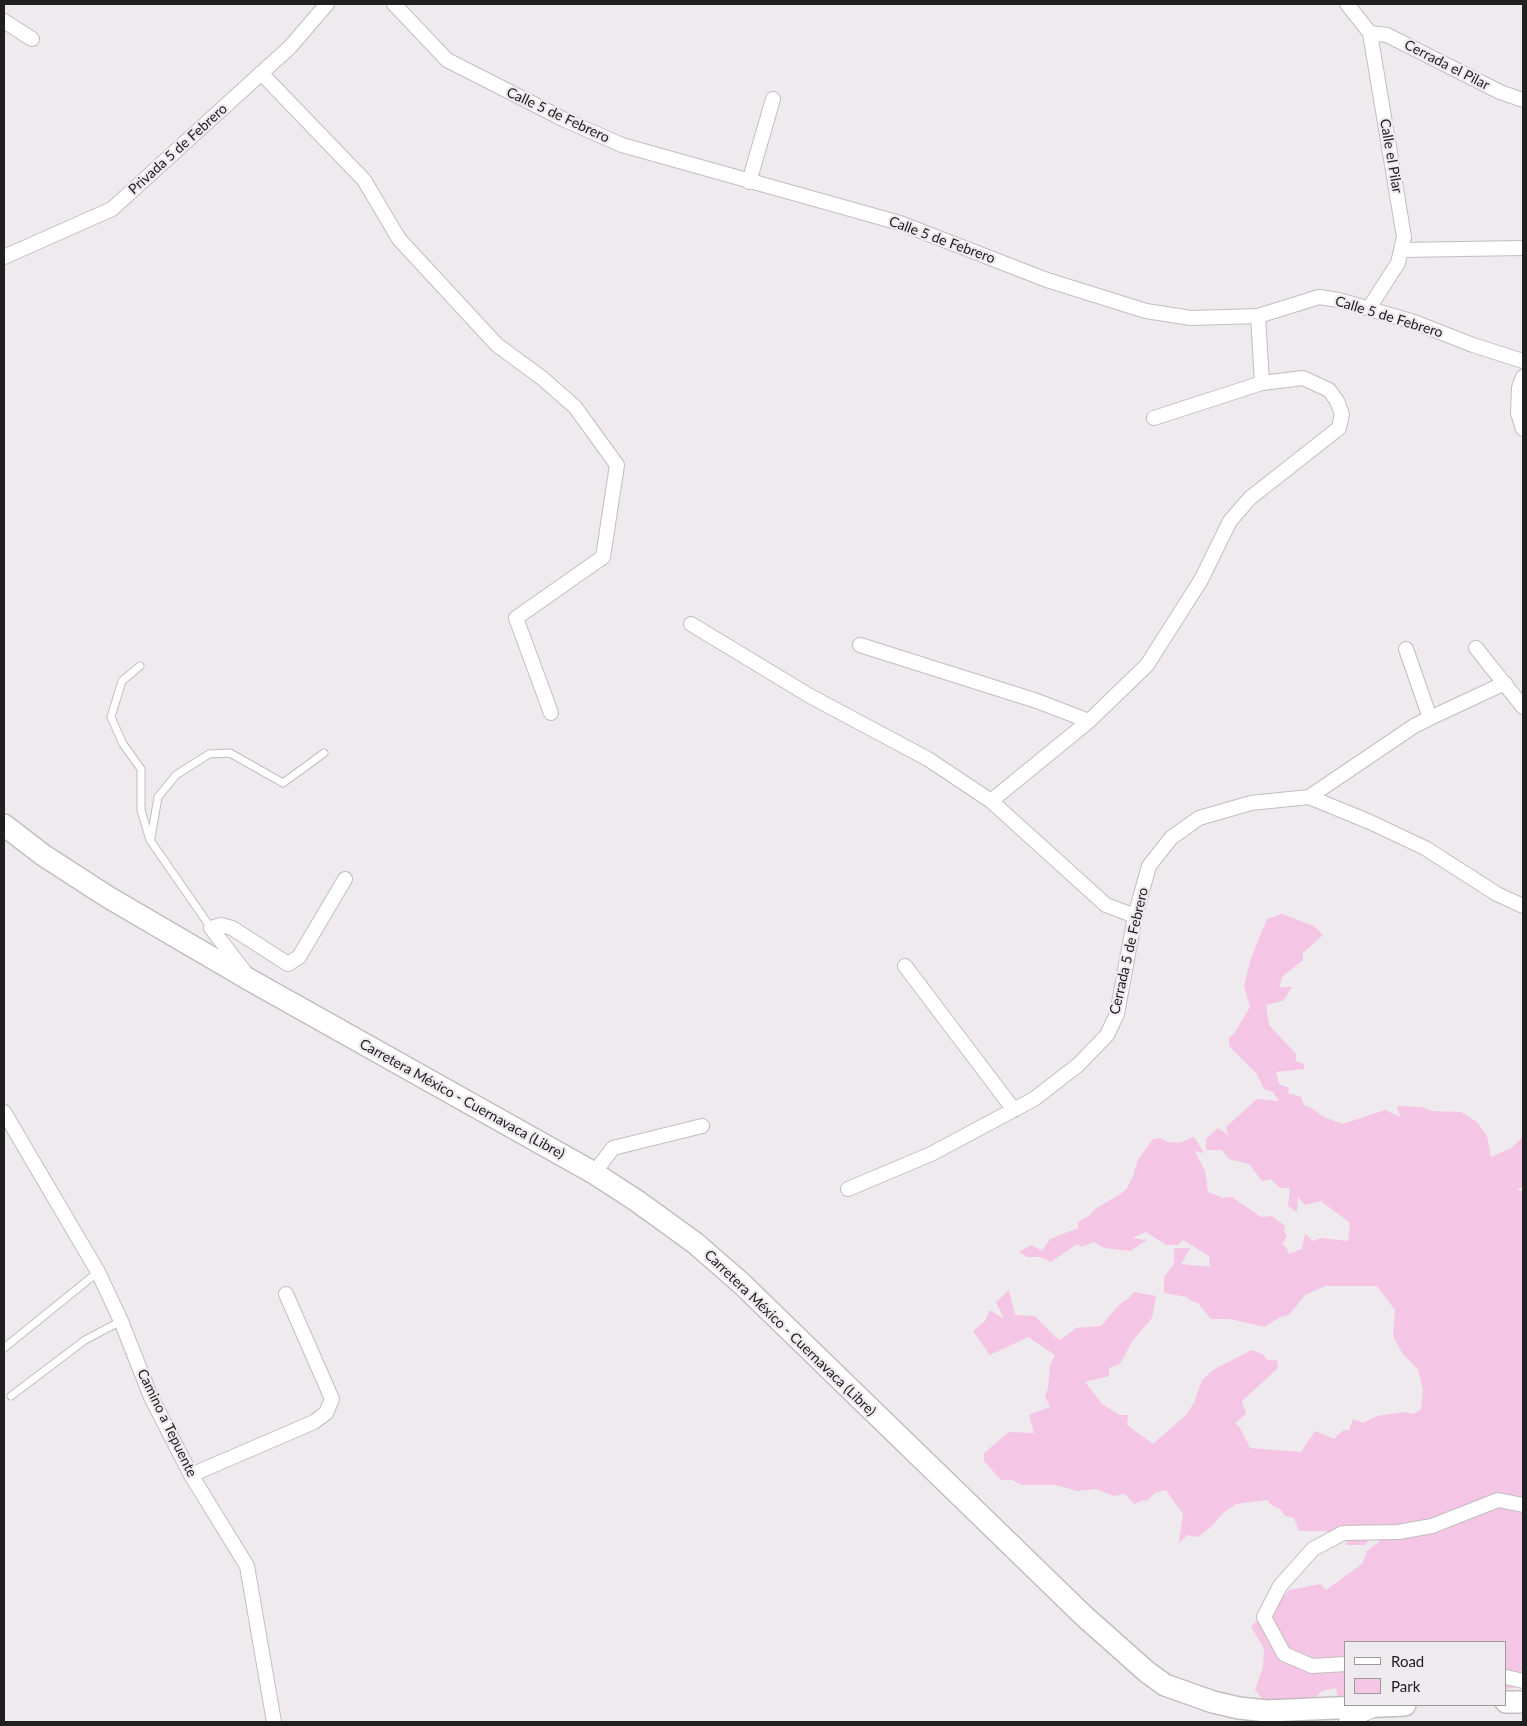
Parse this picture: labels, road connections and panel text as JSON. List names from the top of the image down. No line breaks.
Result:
{"streets":{"main road":["Carretera México - Cuernavaca (Libre)"],"street":["Cerrada el Pilar","Calle 5 de Febrero","Privada 5 de Febrero","Calle el Pilar","Cerrada 5 de Febrero","Camino a Tepuente"]},"crossings":[["Cerrada el Pilar","Calle el Pilar"],["Calle 5 de Febrero","Calle el Pilar"]],"legend":["Road","Park"]}
